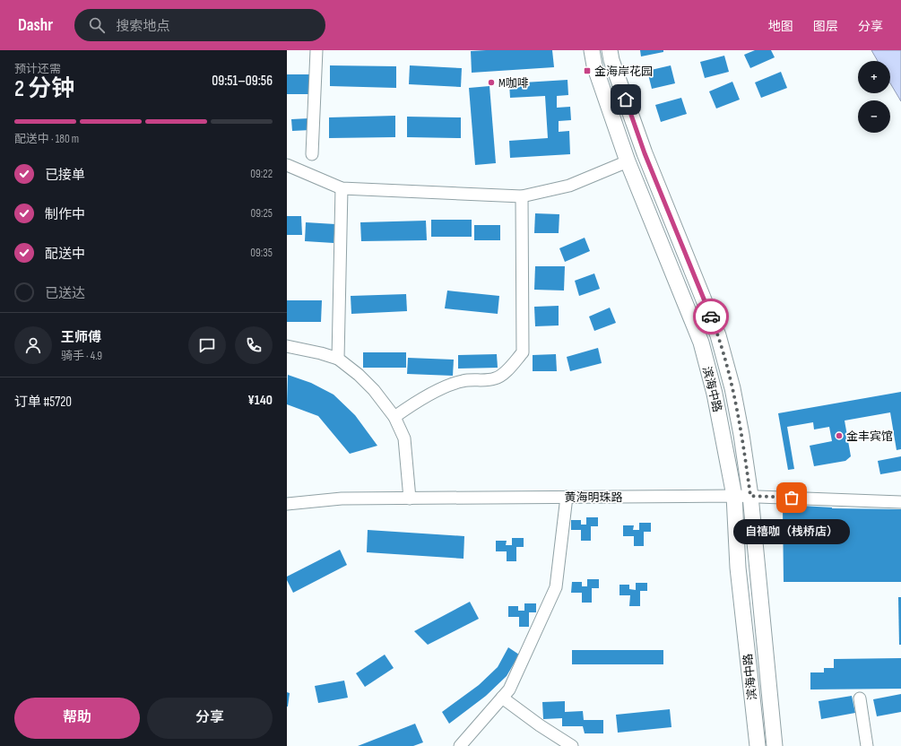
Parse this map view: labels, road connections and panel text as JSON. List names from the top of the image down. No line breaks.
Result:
{"streets":{"main road":["滨海中路"],"street":["黄海明珠路"]},"crossings":[["滨海中路","黄海明珠路"]],"places":{"transit":["金海岸花园"],"other":["M咖啡","金丰宾馆","自禧咖（栈桥店）"]},"page":{"header":"Dashr","search":"搜索地点","nav":["地图","图层","分享"],"heading":["2 分钟","预计还需","09:51–09:56"],"panel":["王师傅","骑手 · 4.9","订单 #5720","¥140"],"map_buttons":["+","−"],"bar":"配送中 · 180 m","list":[["已接单","09:22"],["制作中","09:25"],["配送中","09:35"],"已送达"],"bubble":"自禧咖（栈桥店）","buttons":["帮助","分享"]}}
